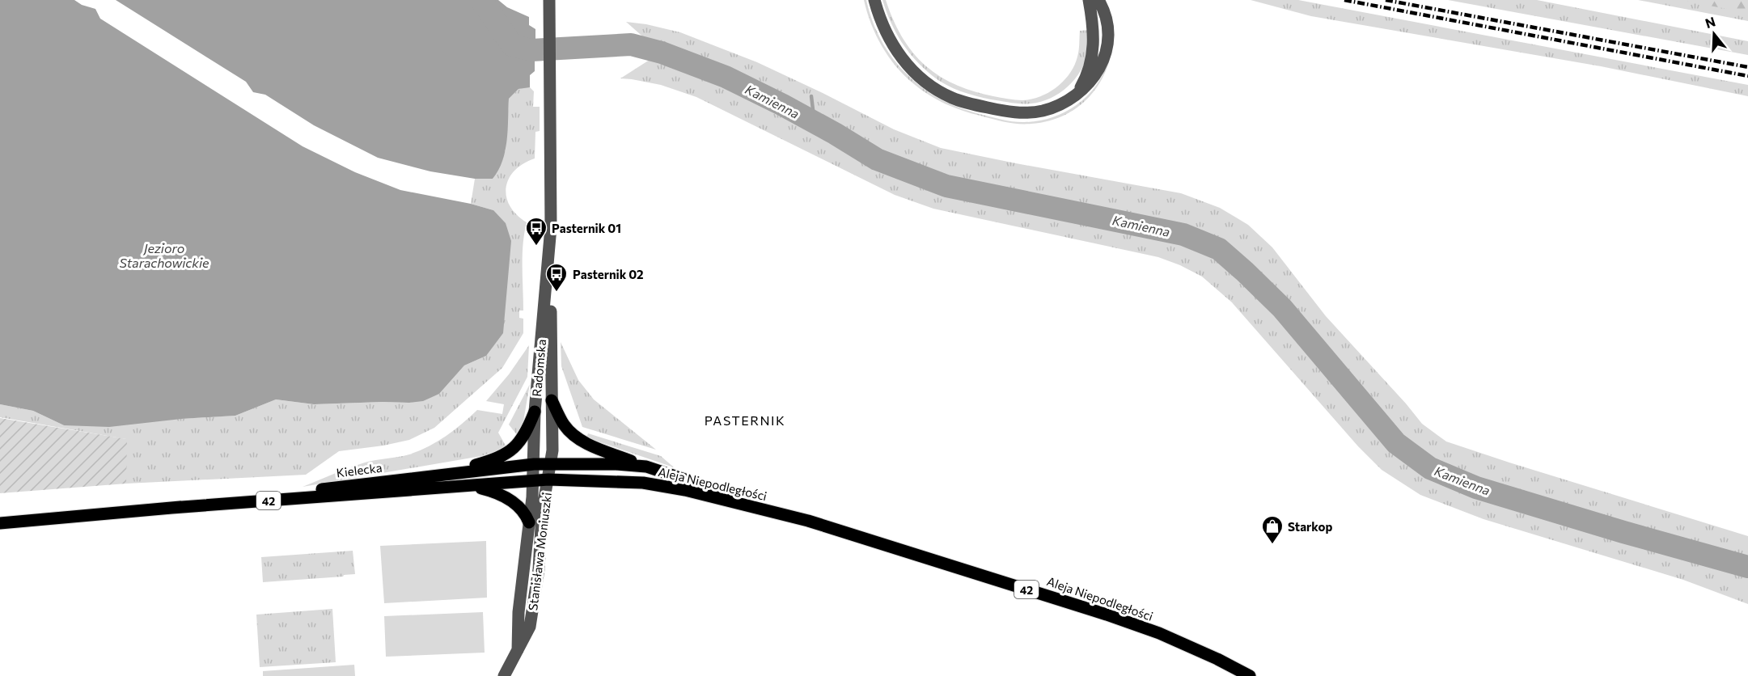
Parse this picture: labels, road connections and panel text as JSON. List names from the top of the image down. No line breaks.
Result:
{"streets":{"main road":["Kielecka","Aleja Niepodległości","42"],"street":["Radomska","Stanisława Moniuszki"]},"crossings":[["Radomska","Kielecka"],["Radomska","Aleja Niepodległości"],["Radomska","Stanisława Moniuszki"],["Kielecka","Aleja Niepodległości"],["Kielecka","Stanisława Moniuszki"],["Aleja Niepodległości","Stanisława Moniuszki"]],"districts":["PASTERNIK"],"water":["Kamienna","Jezioro Starachowickie"],"places":{"bus stop":["Pasternik 01","Pasternik 02"],"shop":["Starkop"]},"north":"top"}
